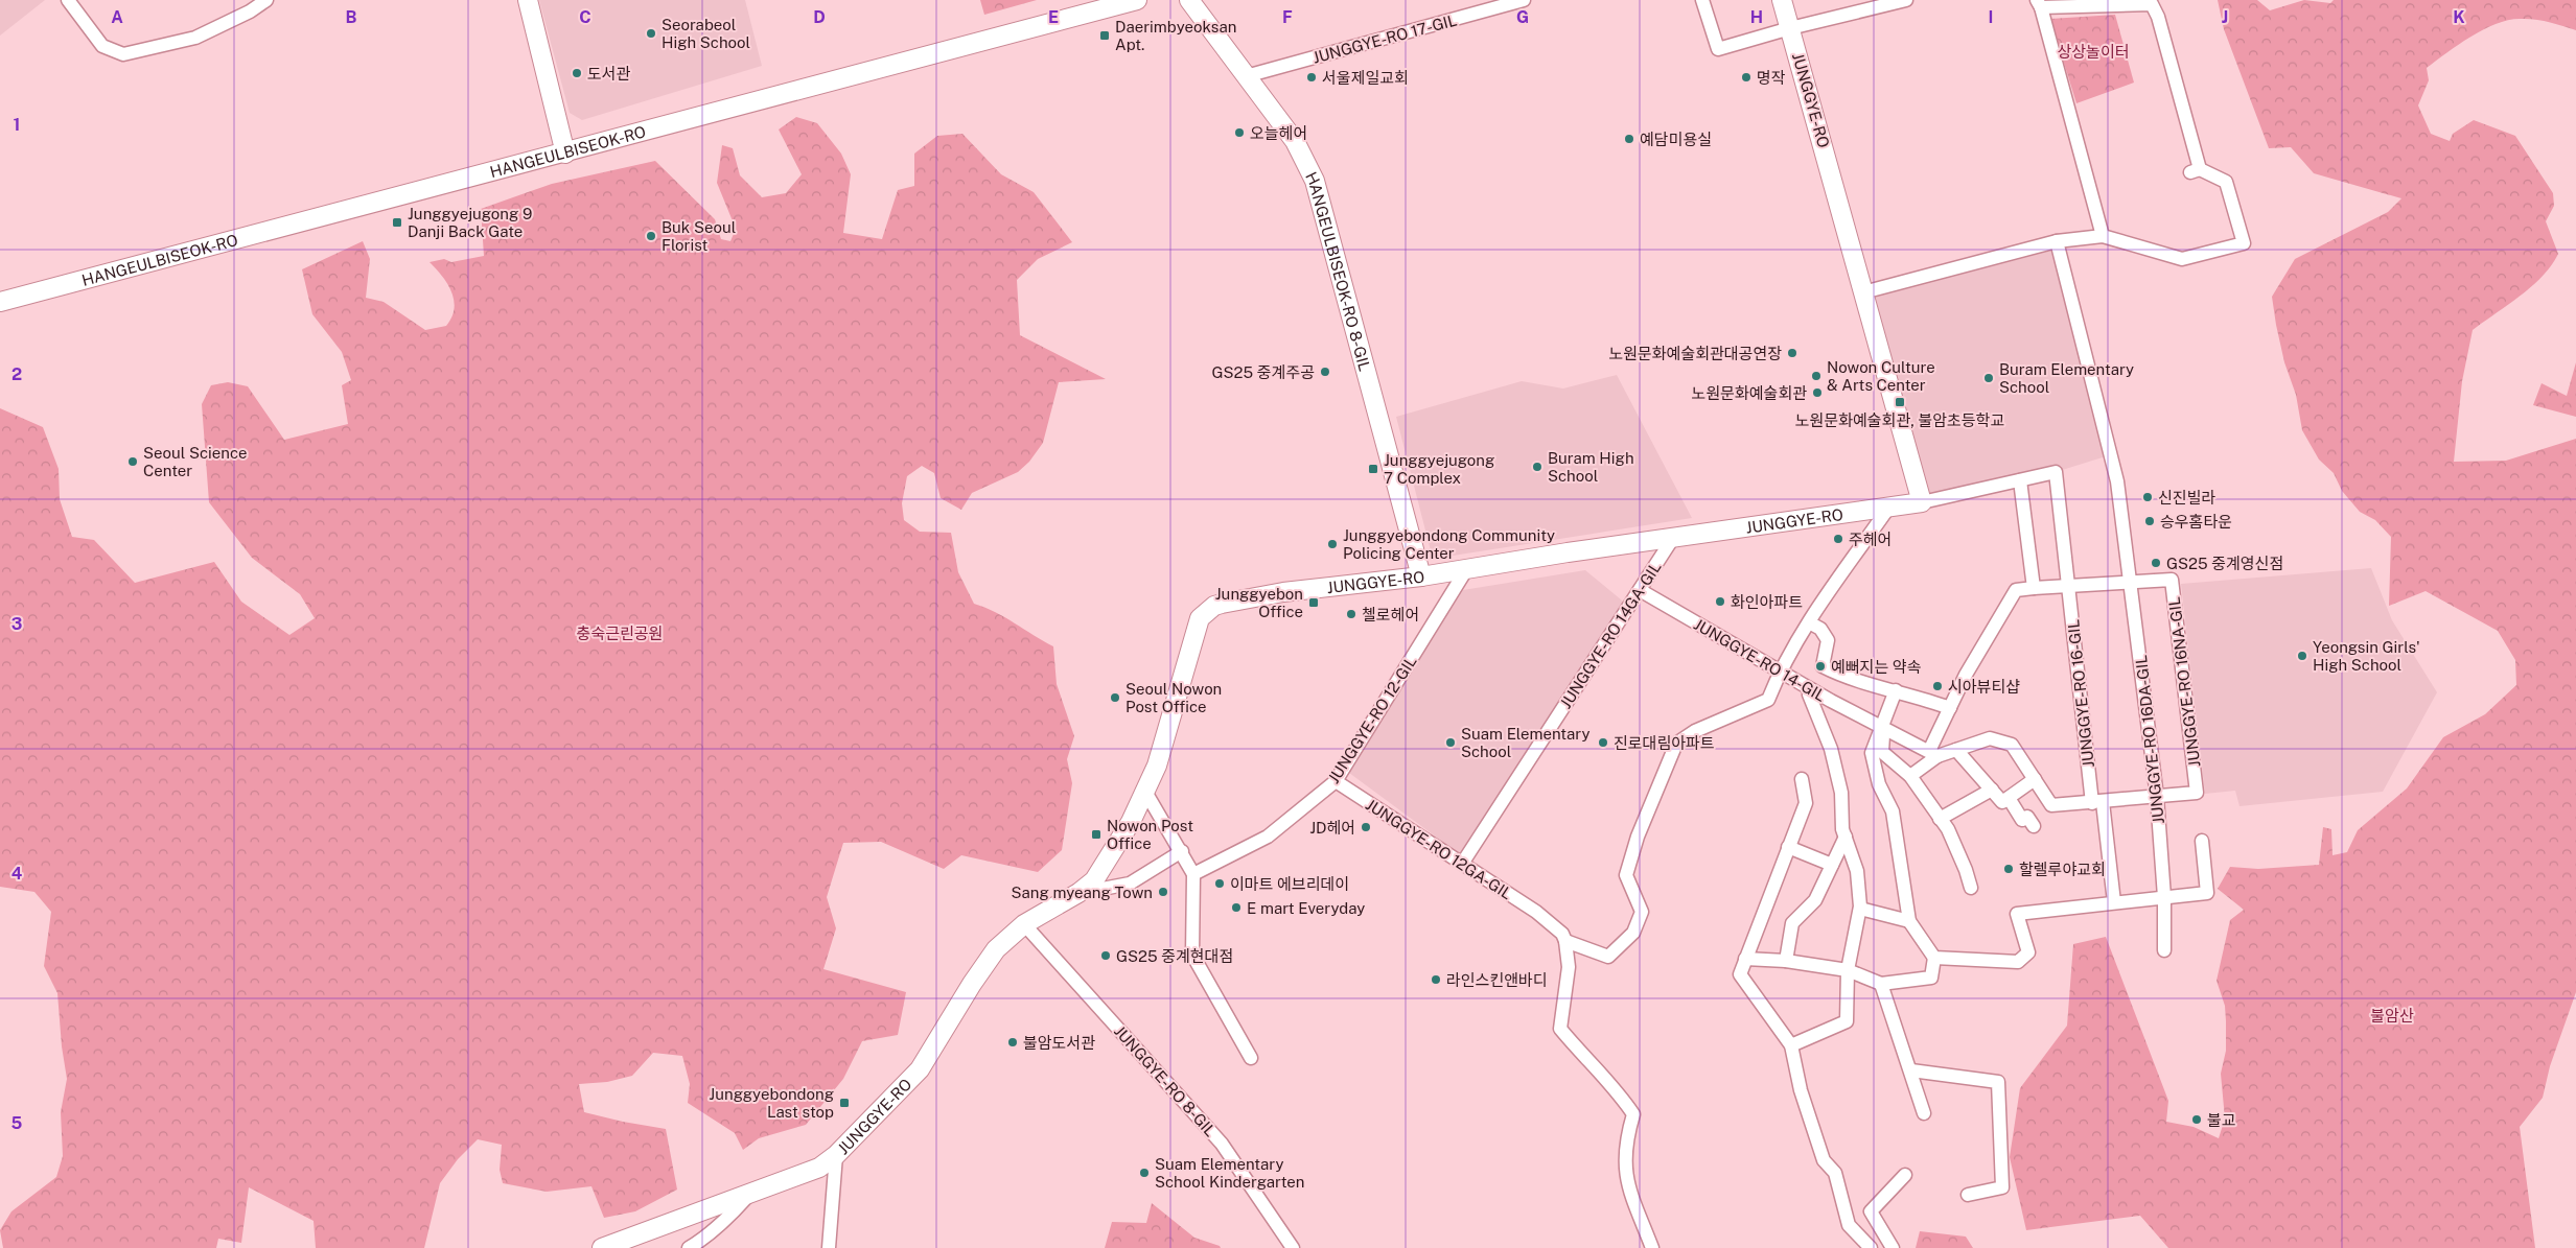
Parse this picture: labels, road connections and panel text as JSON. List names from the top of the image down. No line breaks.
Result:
{"streets":{"street":["JUNGGYE-RO 17-GIL","JUNGGYE-RO","HANGEULBISEOK-RO","HANGEULBISEOK-RO 8-GIL","JUNGGYE-RO 14GA-GIL","JUNGGYE-RO 14-GIL","JUNGGYE-RO 16NA-GIL","JUNGGYE-RO 16-GIL","JUNGGYE-RO 12-GIL","JUNGGYE-RO 16DA-GIL","JUNGGYE-RO 12GA-GIL","JUNGGYE-RO 8-GIL"]},"crossings":[["JUNGGYE-RO 17-GIL","HANGEULBISEOK-RO 8-GIL"],["JUNGGYE-RO","HANGEULBISEOK-RO 8-GIL"],["JUNGGYE-RO","JUNGGYE-RO 14GA-GIL"],["JUNGGYE-RO","JUNGGYE-RO 16-GIL"],["JUNGGYE-RO","JUNGGYE-RO 12-GIL"],["JUNGGYE-RO","JUNGGYE-RO 8-GIL"],["JUNGGYE-RO 14GA-GIL","JUNGGYE-RO 14-GIL"],["JUNGGYE-RO 14GA-GIL","JUNGGYE-RO 12GA-GIL"],["JUNGGYE-RO 16NA-GIL","JUNGGYE-RO 16-GIL"],["JUNGGYE-RO 16NA-GIL","JUNGGYE-RO 16DA-GIL"],["JUNGGYE-RO 12-GIL","JUNGGYE-RO 12GA-GIL"]],"parks":["상상놀이터","충숙근린공원","불암산"],"places":{"other":["Seorabeol High School","도서관","서울제일교회","명작","오늘헤어","예담미용실","Buk Seoul Florist","노원문화예술회관대공연장","GS25 중계주공","Nowon Culture & Arts Center","Buram Elementary School","노원문화예술회관","Seoul Science Center","Buram High School","신진빌라","승우홈타운","주헤어","Junggyebondong Community Policing Center","GS25 중계영신점","화인아파트","첼로헤어","Yeongsin Girls' High School","예뻐지는 약속","시아뷰티샵","Seoul Nowon Post Office","Suam Elementary School","진로대림아파트","JD헤어","할렐루야교회","이마트 에브리데이","Sang myeang Town","E mart Everyday","GS25 중계현대점","라인스킨앤바디","불암도서관","불교","Suam Elementary School Kindergarten"],"transit":["Daerimbyeoksan Apt.","Junggyejugong 9 Danji Back Gate","노원문화예술회관, 불암초등학교","Junggyejugong 7 Complex","Junggyebon Office","Nowon Post Office","Junggyebondong Last stop"]},"grid":{"columns":["A","B","C","D","E","F","G","H","I","J","K"],"rows":["1","2","3","4","5"]}}
